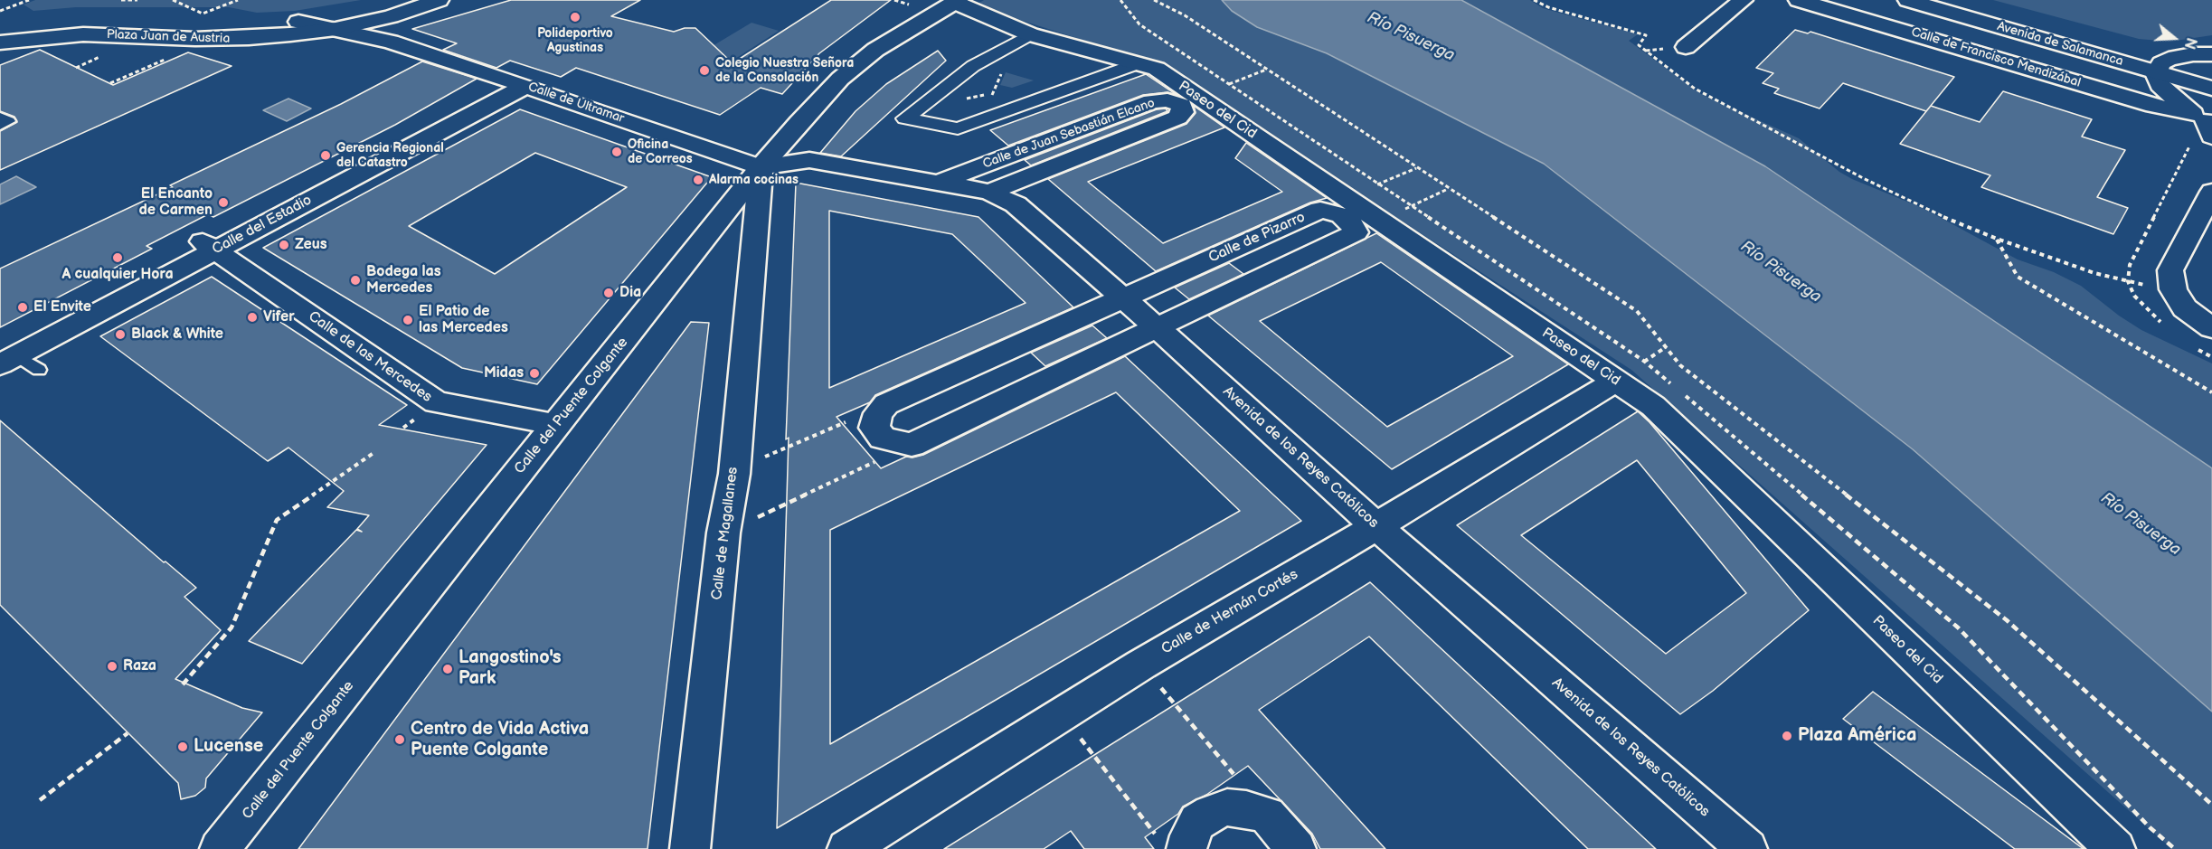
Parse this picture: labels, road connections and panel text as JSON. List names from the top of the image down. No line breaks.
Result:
{"streets":{"main road":["Plaza Juan de Austria","Avenida de Salamanca","Calle de Francisco Mendizábal","Calle de Ultramar","Paseo del Cid","Calle de Juan Sebastián Elcano","Calle del Estadio","Calle de Pizarro","Calle de las Mercedes","Calle del Puente Colgante","Avenida de los Reyes Católicos","Calle de Magallanes","Calle de Hernán Cortés"]},"crossings":[["Plaza Juan de Austria","Calle de Ultramar"],["Calle de Ultramar","Calle del Estadio"],["Calle de Ultramar","Calle del Puente Colgante"],["Calle de Ultramar","Avenida de los Reyes Católicos"],["Calle de Ultramar","Calle de Magallanes"],["Paseo del Cid","Calle del Puente Colgante"],["Paseo del Cid","Calle de Hernán Cortés"],["Calle de Juan Sebastián Elcano","Avenida de los Reyes Católicos"],["Calle del Estadio","Calle de las Mercedes"],["Calle de Pizarro","Avenida de los Reyes Católicos"],["Calle de las Mercedes","Calle del Puente Colgante"],["Calle del Puente Colgante","Avenida de los Reyes Católicos"],["Calle del Puente Colgante","Calle de Magallanes"],["Avenida de los Reyes Católicos","Calle de Magallanes"],["Avenida de los Reyes Católicos","Calle de Hernán Cortés"]],"water":["Río Pisuerga"],"places":["Polideportivo Agustinas","Colegio Nuestra Señora de la Consolación","Oficina de Correos","Gerencia Regional del Catastro","Alarma cocinas","El Encanto de Carmen","Zeus","A cualquier Hora","Bodega las Mercedes","Dia","El Envite","Vifer","El Patio de las Mercedes","Black & White","Midas","Raza","Langostino's Park","Plaza América","Centro de Vida Activa Puente Colgante","Lucense"],"north":"right"}
